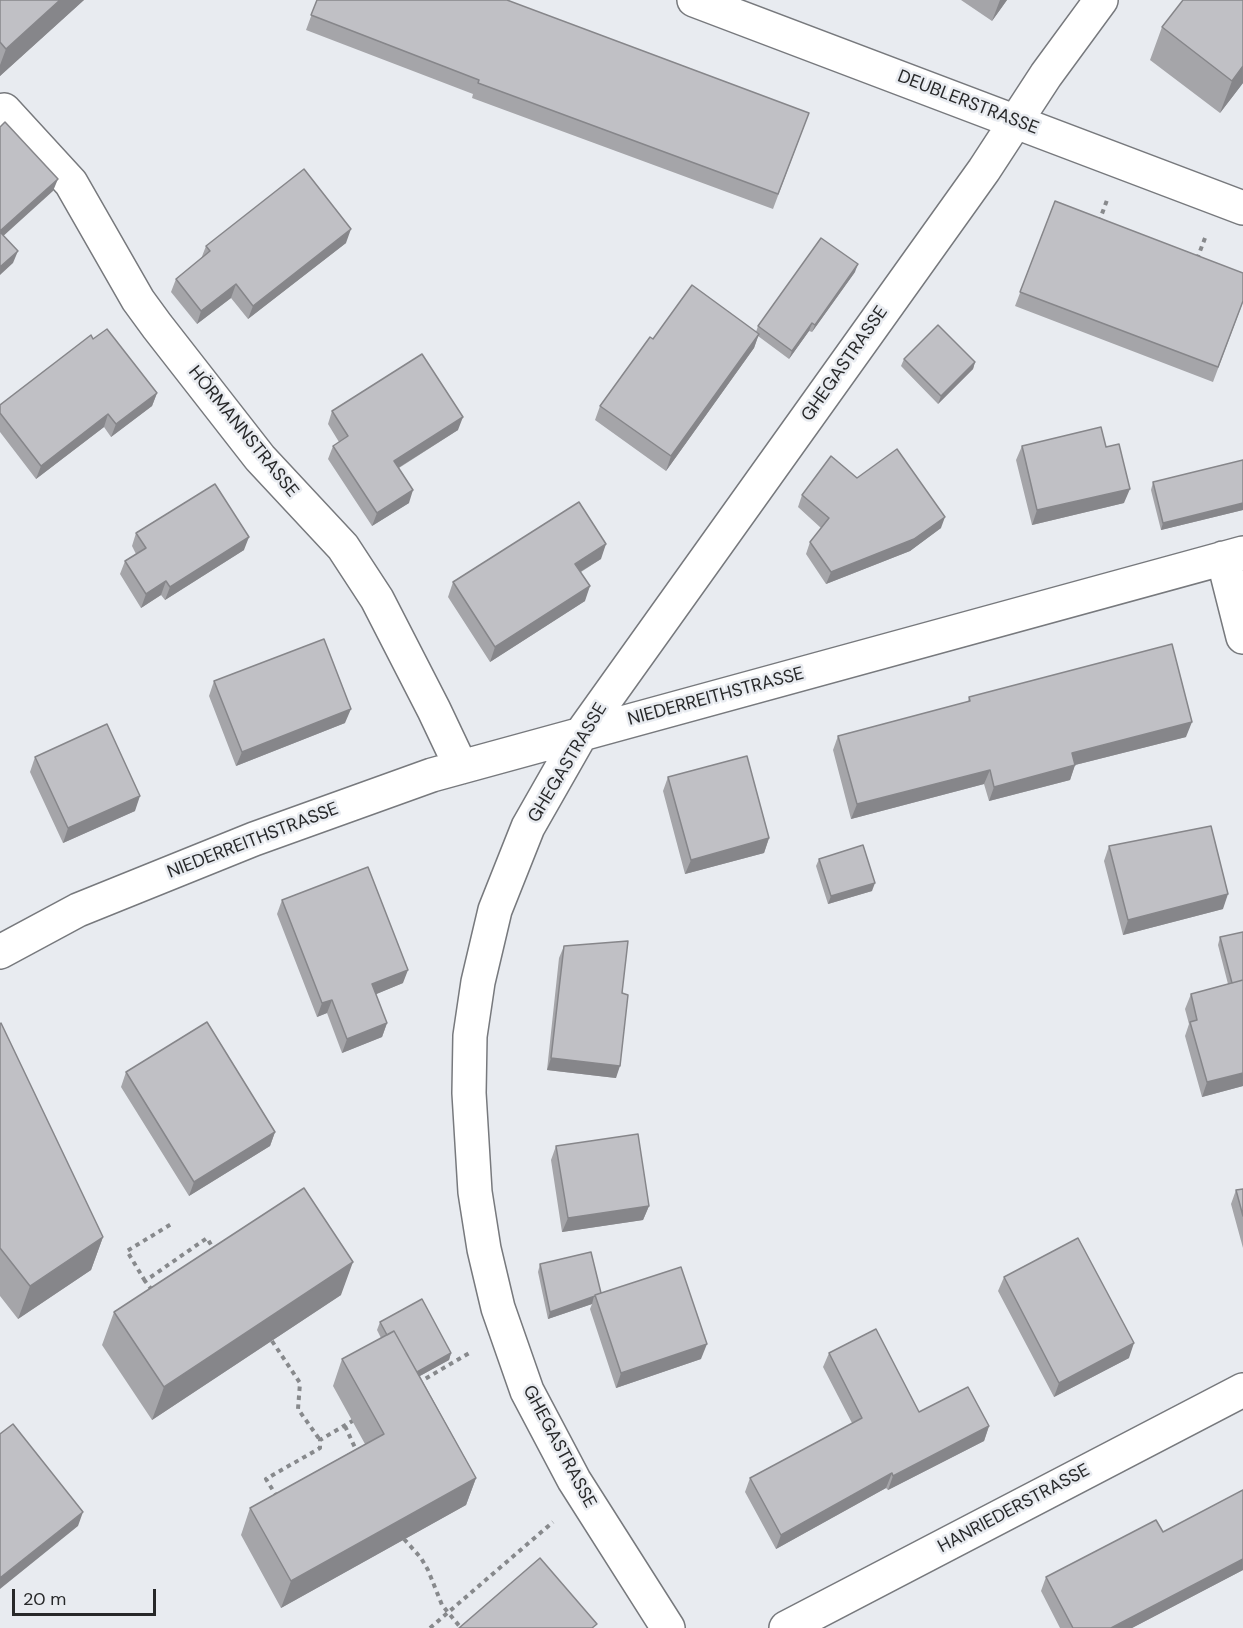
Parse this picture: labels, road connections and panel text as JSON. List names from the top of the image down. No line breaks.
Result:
{"streets":{"street":["DEUBLERSTRASSE","GHEGASTRASSE","HÖRMANNSTRASSE","NIEDERREITHSTRASSE","HANRIEDERSTRASSE"]},"crossings":[["DEUBLERSTRASSE","GHEGASTRASSE"],["GHEGASTRASSE","NIEDERREITHSTRASSE"],["HÖRMANNSTRASSE","NIEDERREITHSTRASSE"]],"scale_bar":"20 m"}
